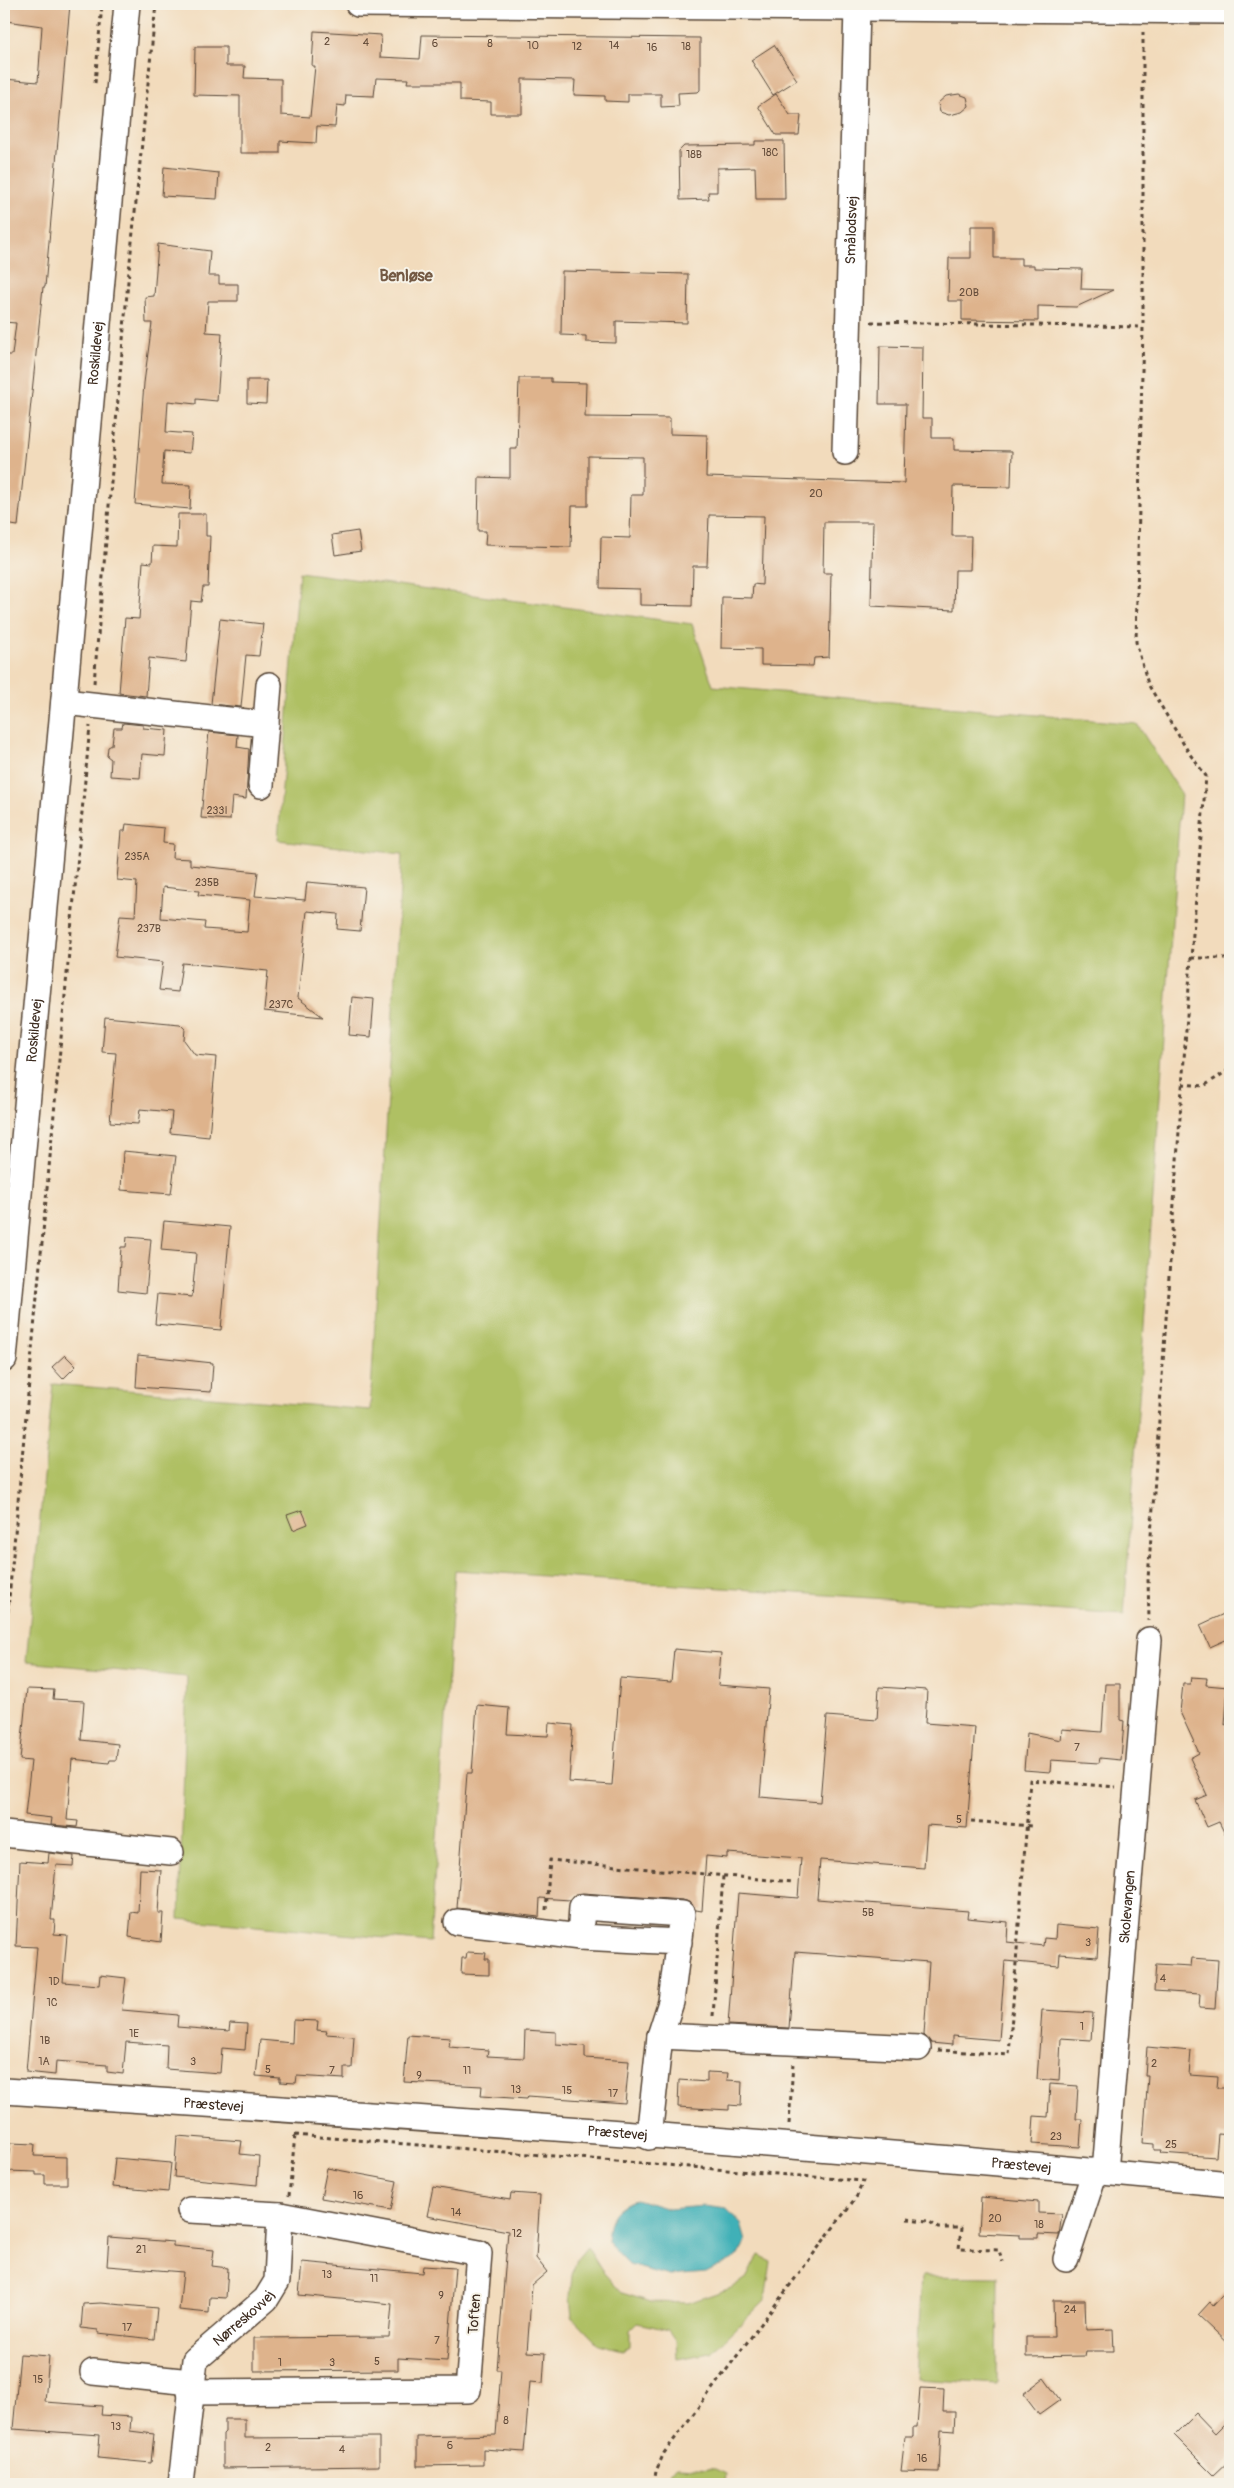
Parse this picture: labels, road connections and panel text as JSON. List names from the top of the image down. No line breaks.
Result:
{"streets":{"street":["Smålodsvej","Roskildevej","Skolevangen","Præstevej","Toften","Nørreskovvej"]},"crossings":[["Skolevangen","Præstevej"],["Toften","Nørreskovvej"]],"districts":["Benløse"],"house_numbers":["2","4","6","8","10","14","12","18","16","18C","18B","20B","20","233I","235A","235B","237B","237C","7","5","5B","3","4","1D","1C","1","1E","1B","1A","3","2","5","7","11","9","13","15","17","23","25","16","14","20","18","12","21","13","11","9","24","17","7","5","1","3","15","8","13","6","2","4","16"]}
